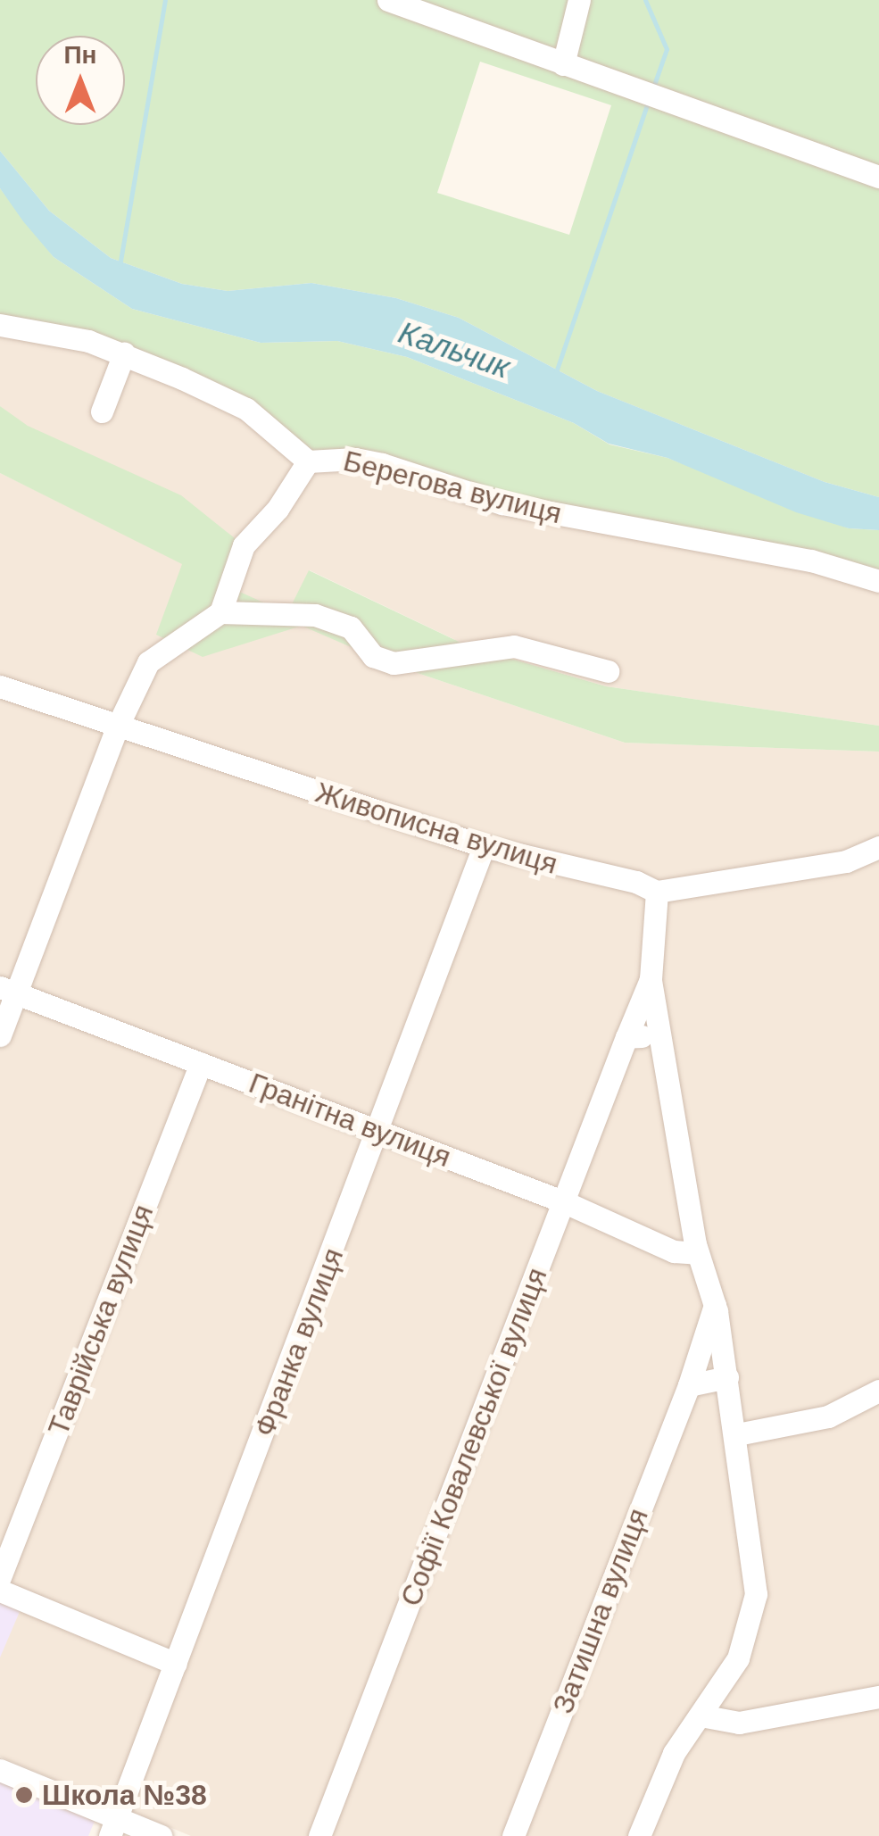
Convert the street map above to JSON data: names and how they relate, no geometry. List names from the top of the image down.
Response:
{
  "streets": {
    "street": [
      "Берегова вулиця",
      "Живописна вулиця",
      "Гранітна вулиця",
      "Таврійська вулиця",
      "Франка вулиця",
      "Софії Ковалевської вулиця",
      "Затишна вулиця"
    ]
  },
  "crossings": [
    ["Живописна вулиця", "Франка вулиця"],
    ["Живописна вулиця", "Софії Ковалевської вулиця"],
    ["Гранітна вулиця", "Таврійська вулиця"],
    ["Гранітна вулиця", "Франка вулиця"],
    ["Гранітна вулиця", "Софії Ковалевської вулиця"]
  ],
  "water": ["Кальчик"],
  "places": ["Школа №38"],
  "north": "top"
}
